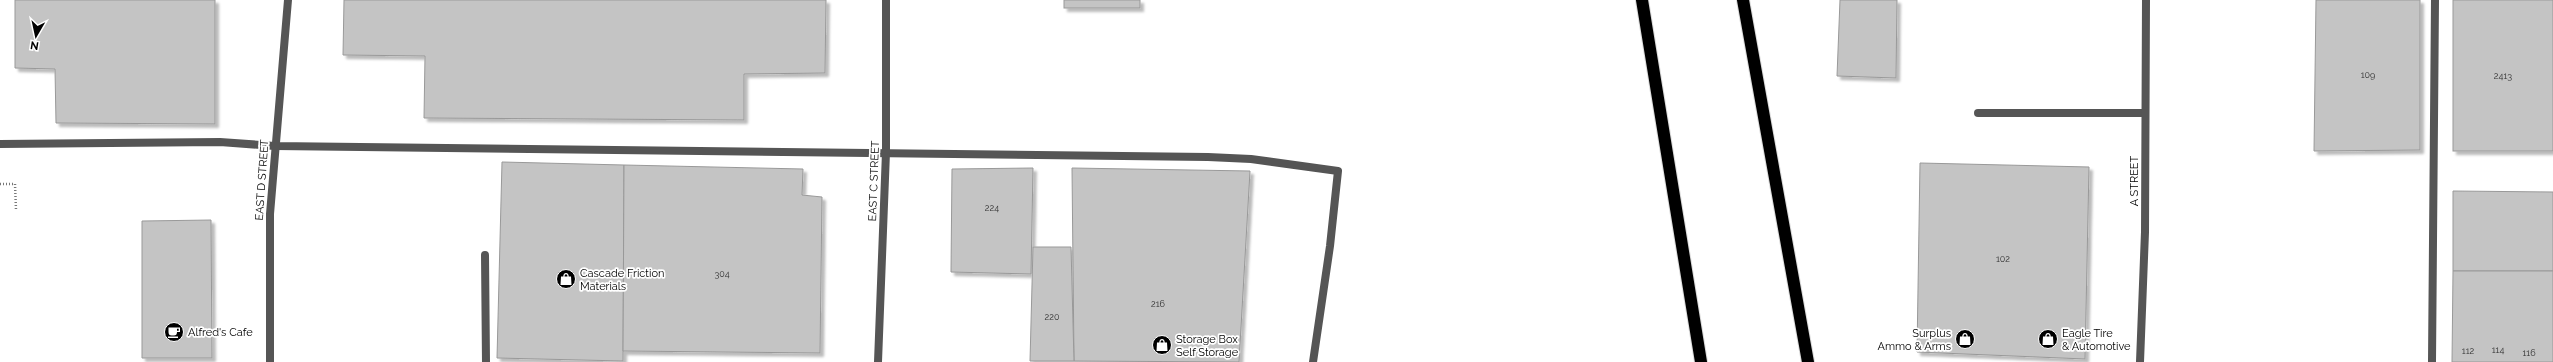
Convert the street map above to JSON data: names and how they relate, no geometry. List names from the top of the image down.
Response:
{
  "streets": {
    "street": ["EAST D STREET", "EAST C STREET", "A STREET"]
  },
  "places": {
    "shop": [
      "Cascade Friction Materials",
      "Surplus Ammo & Arms",
      "Eagle Tire & Automotive",
      "Storage Box Self Storage"
    ],
    "cafe": ["Alfred's Cafe"]
  },
  "house_numbers": [
    "109",
    "2413",
    "224",
    "102",
    "304",
    "216",
    "220",
    "114",
    "112",
    "116"
  ],
  "north": "bottom"
}
